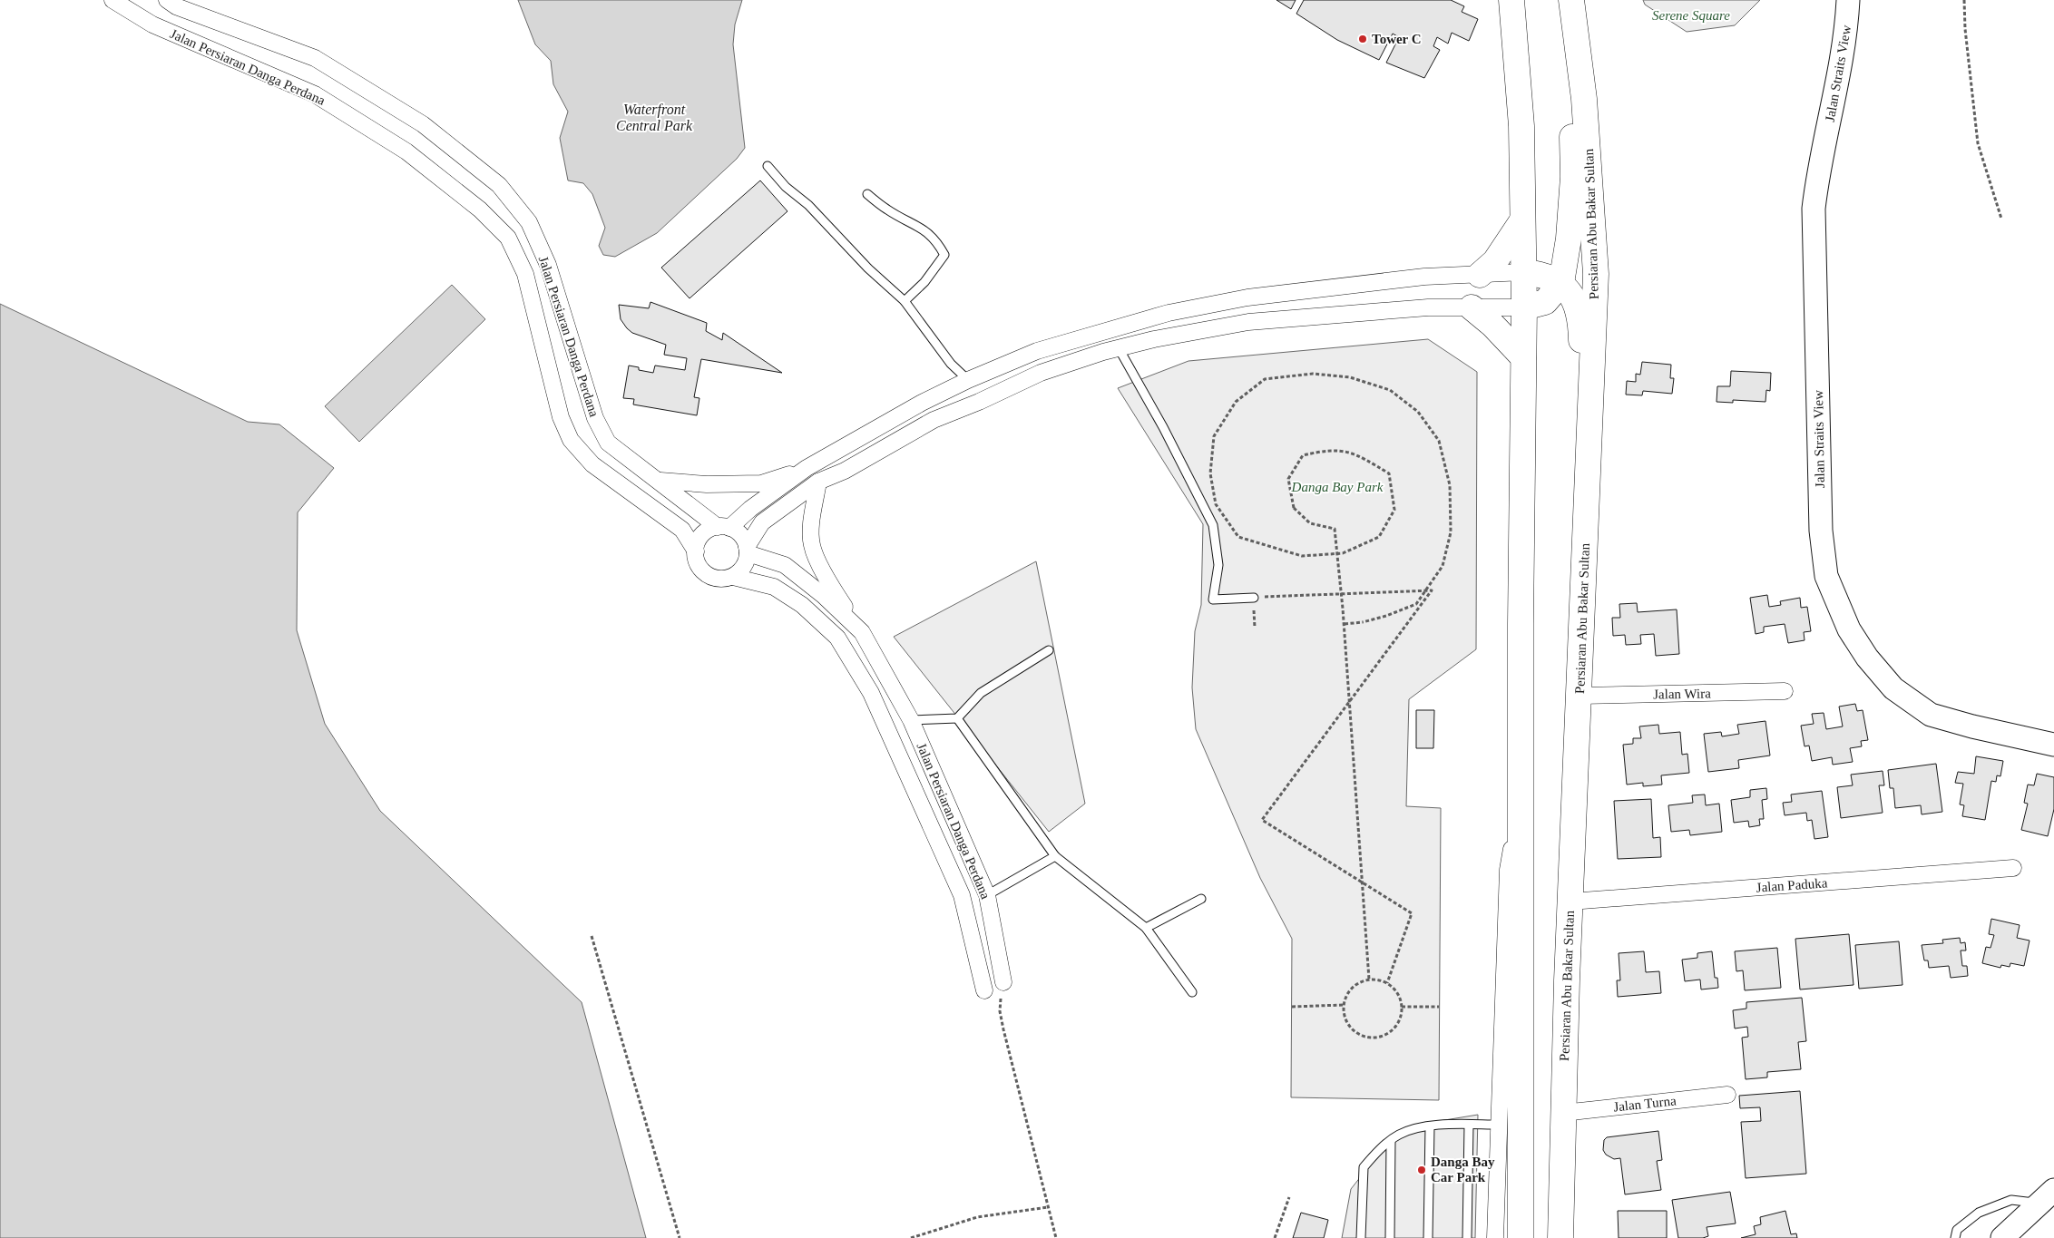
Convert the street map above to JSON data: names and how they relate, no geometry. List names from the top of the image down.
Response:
{
  "streets": {
    "highway": ["Persiaran Abu Bakar Sultan"],
    "street": [
      "Jalan Persiaran Danga Perdana",
      "Jalan Straits View",
      "Jalan Wira",
      "Jalan Paduka",
      "Jalan Turna"
    ]
  },
  "crossings": [
    ["Persiaran Abu Bakar Sultan", "Jalan Wira"],
    ["Persiaran Abu Bakar Sultan", "Jalan Paduka"],
    ["Persiaran Abu Bakar Sultan", "Jalan Turna"]
  ],
  "water": ["Waterfront Central Park"],
  "parks": ["Serene Square", "Danga Bay Park"],
  "places": ["Tower C", "Danga Bay Car Park"]
}
